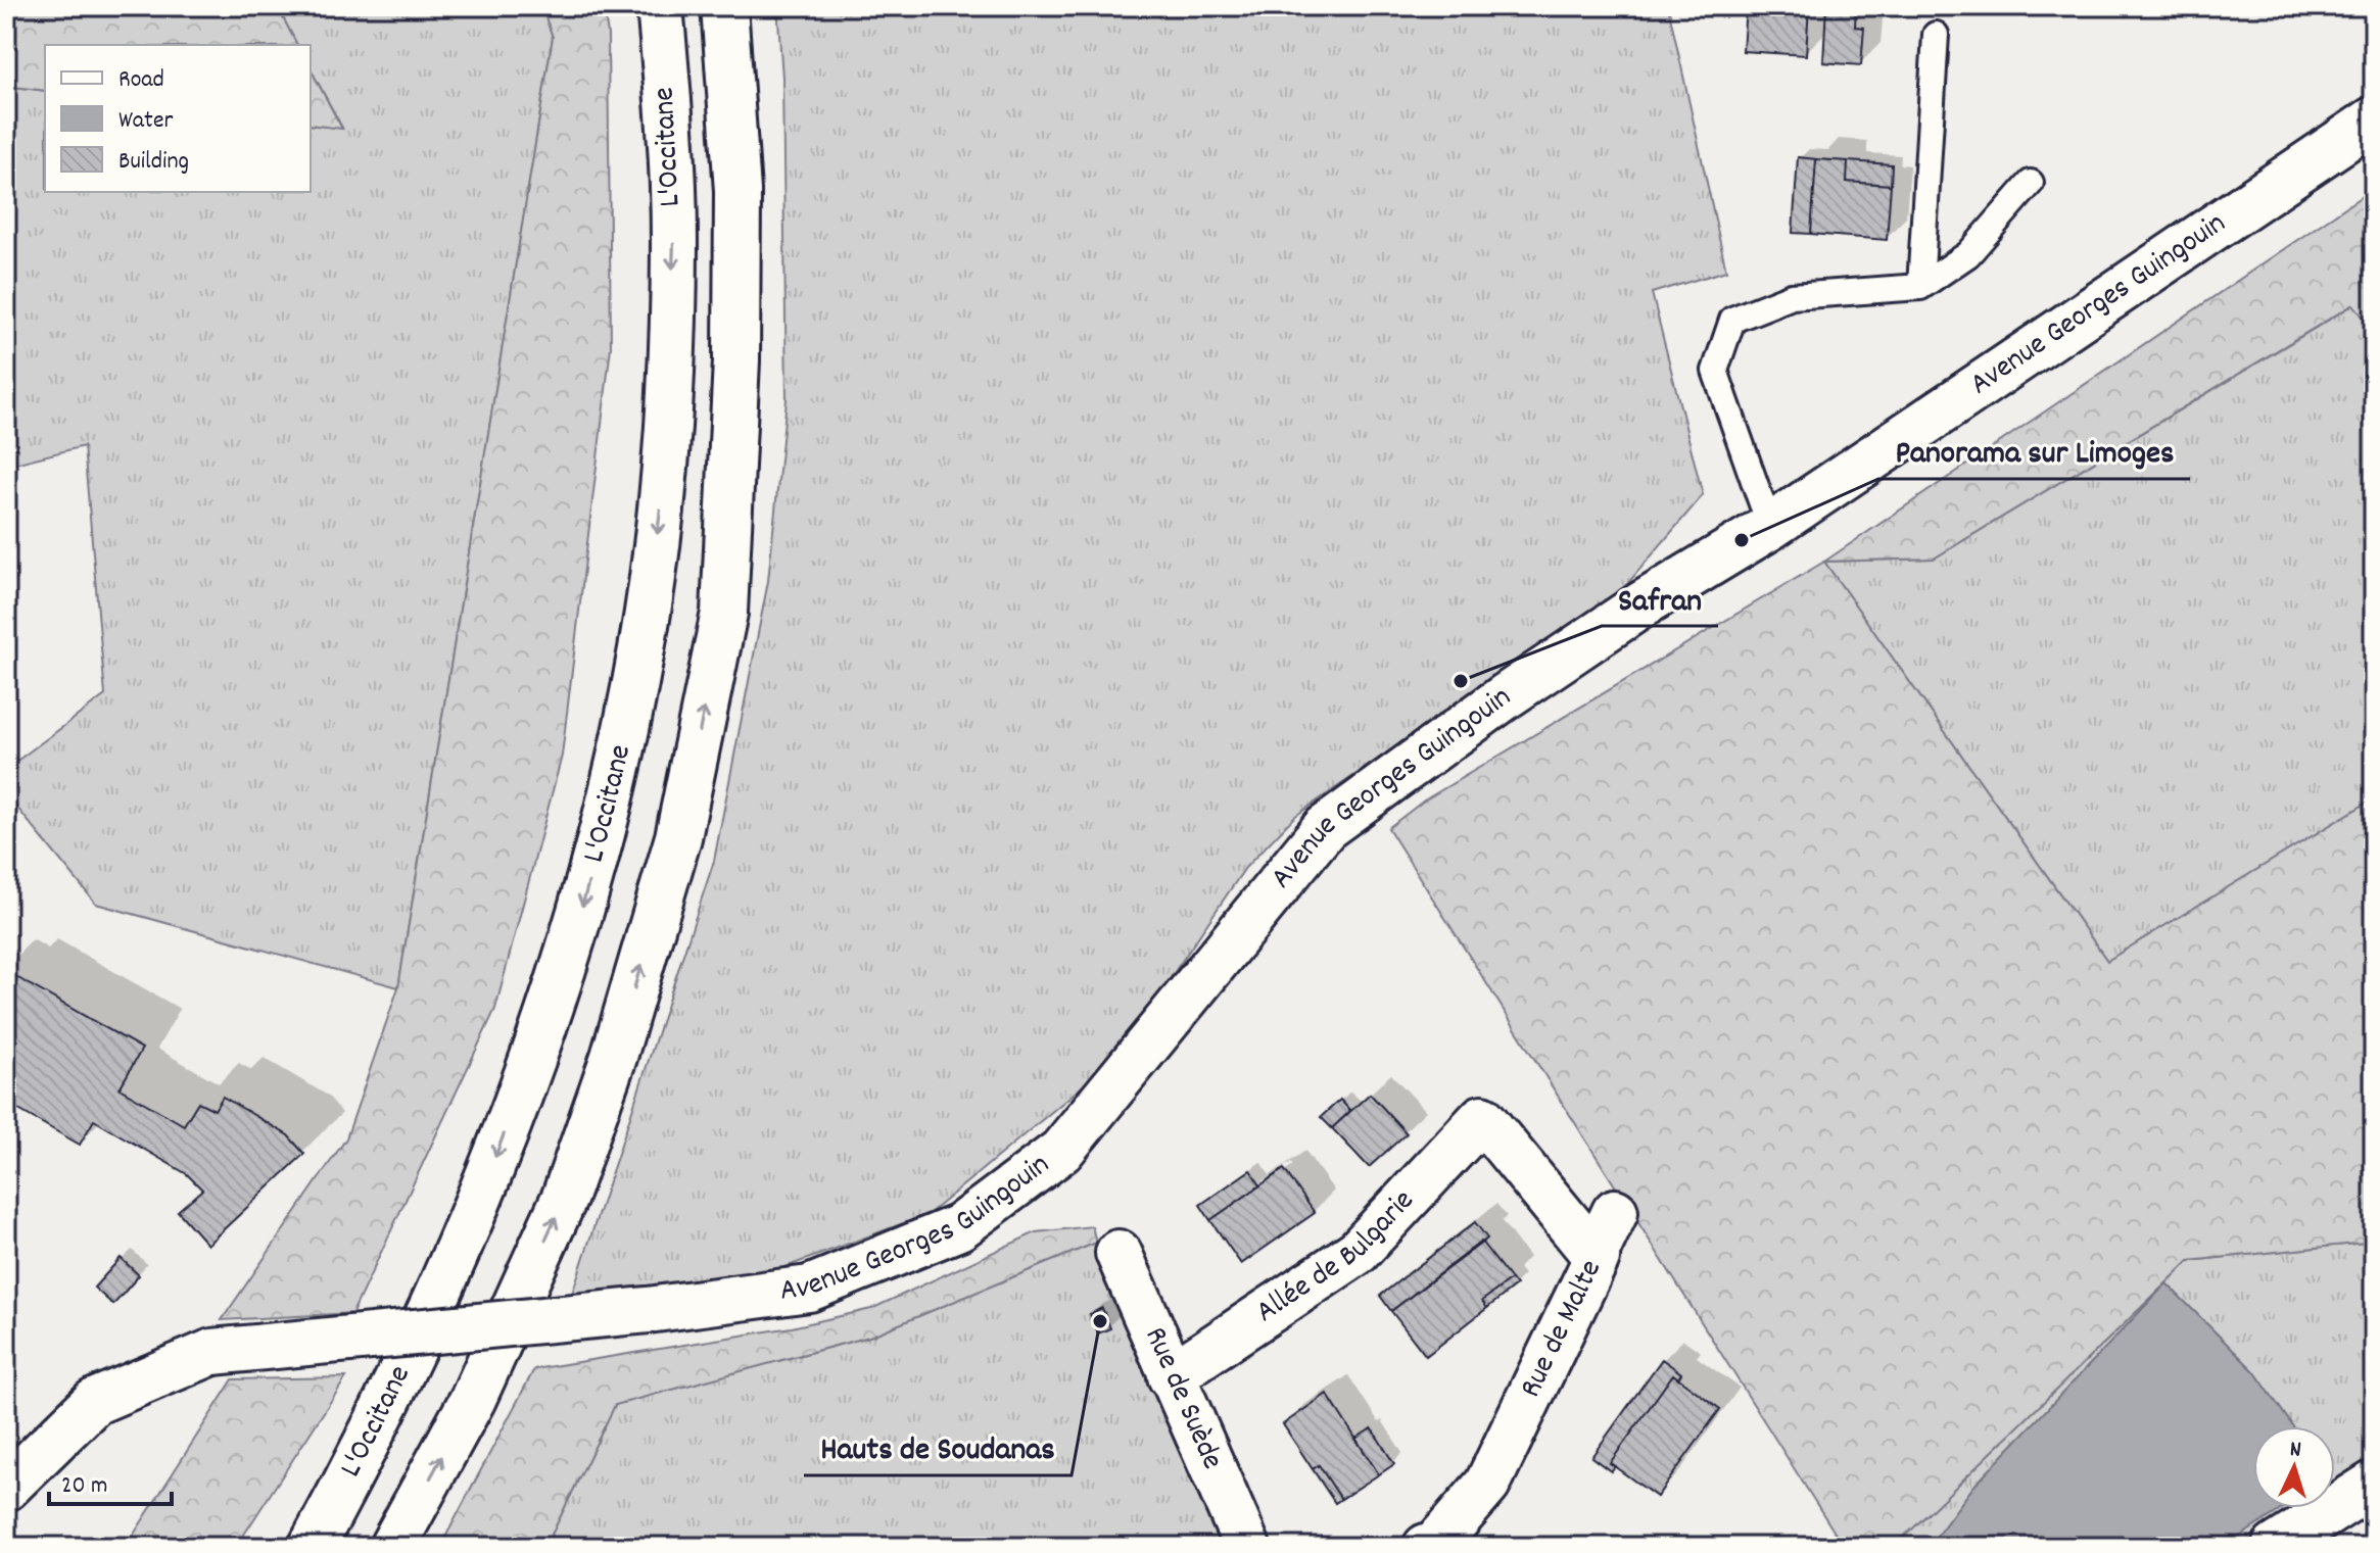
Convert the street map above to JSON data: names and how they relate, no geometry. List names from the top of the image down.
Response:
{
  "streets": {
    "main road": [
      "L'Occitane",
      "Avenue Georges Guingouin",
      "Allée de Bulgarie",
      "Rue de Malte",
      "Rue de Suède"
    ]
  },
  "crossings": [
    ["Allée de Bulgarie", "Rue de Malte"],
    ["Allée de Bulgarie", "Rue de Suède"]
  ],
  "places": ["Panorama sur Limoges", "Safran", "Hauts de Soudanas"],
  "legend": ["Road", "Water", "Building"],
  "scale_bar": "20 m",
  "north": "top"
}
